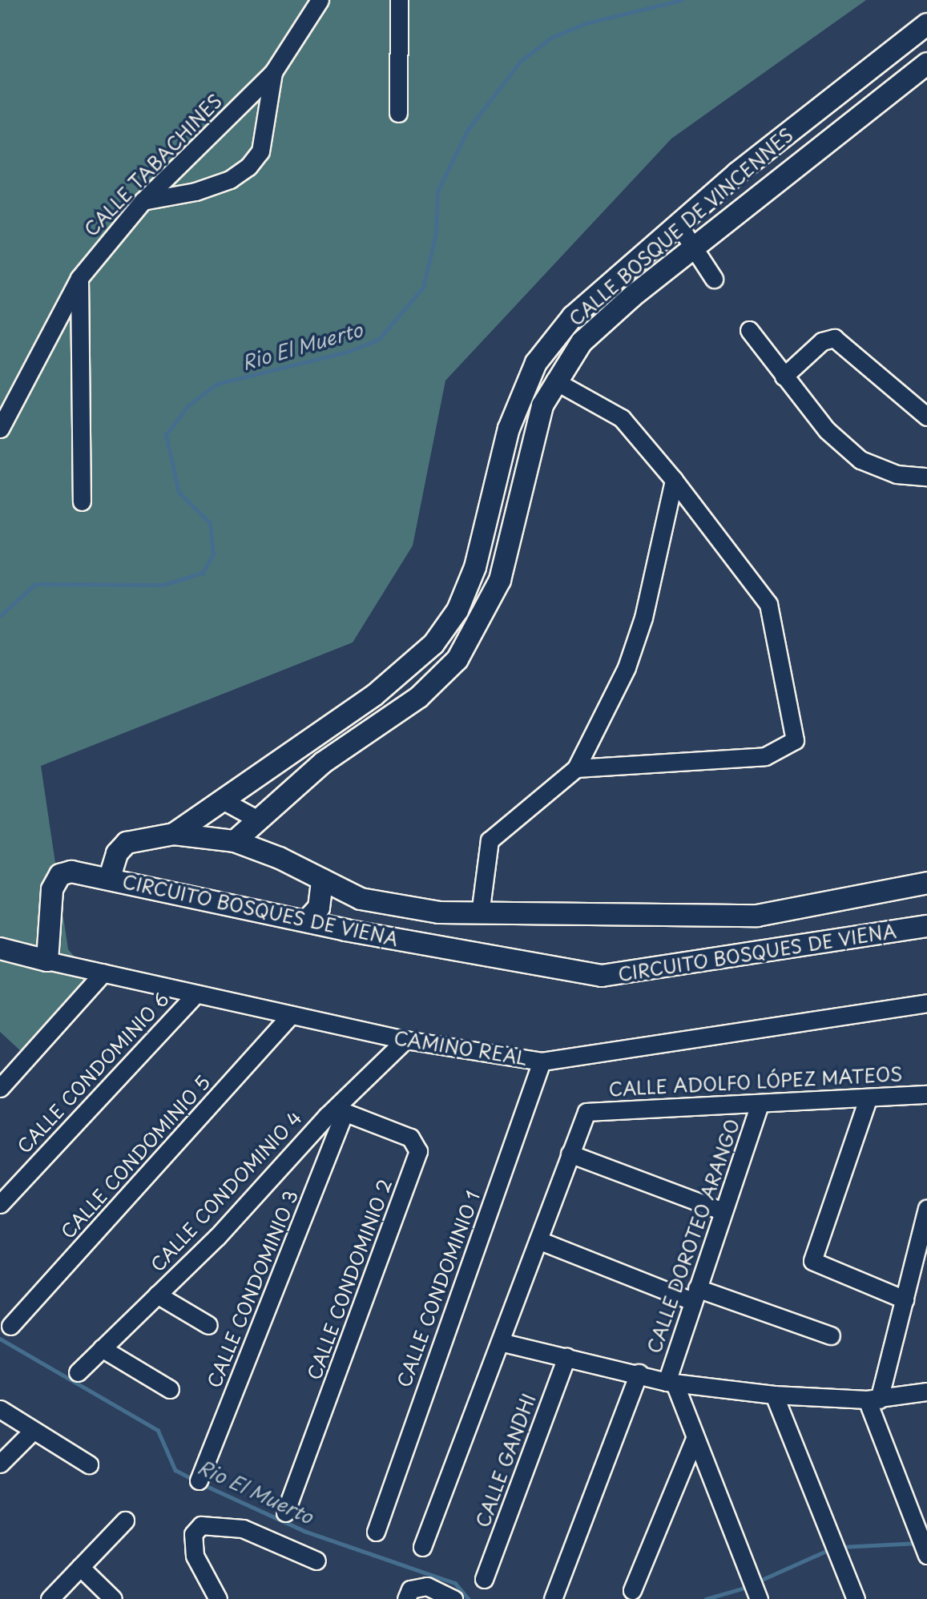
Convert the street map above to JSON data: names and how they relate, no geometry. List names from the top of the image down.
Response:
{
  "streets": {
    "main road": ["CALLE BOSQUE DE VINCENNES", "CIRCUITO BOSQUES DE VIENA", "CAMINO REAL"],
    "street": [
      "CALLE TABACHINES",
      "CALLE CONDOMINIO 6",
      "CALLE ADOLFO LÓPEZ MATEOS",
      "CALLE CONDOMINIO 5",
      "CALLE CONDOMINIO 4",
      "CALLE DOROTEO ARANGO",
      "CALLE CONDOMINIO 2",
      "CALLE CONDOMINIO 3",
      "CALLE CONDOMINIO 1",
      "CALLE GANDHI"
    ]
  },
  "crossings": [
    ["CALLE BOSQUE DE VINCENNES", "CIRCUITO BOSQUES DE VIENA"],
    ["CAMINO REAL", "CALLE CONDOMINIO 6"],
    ["CAMINO REAL", "CALLE CONDOMINIO 5"],
    ["CAMINO REAL", "CALLE CONDOMINIO 4"],
    ["CAMINO REAL", "CALLE CONDOMINIO 1"],
    ["CALLE ADOLFO LÓPEZ MATEOS", "CALLE DOROTEO ARANGO"],
    ["CALLE CONDOMINIO 4", "CALLE CONDOMINIO 2"],
    ["CALLE CONDOMINIO 4", "CALLE CONDOMINIO 3"],
    ["CALLE CONDOMINIO 2", "CALLE CONDOMINIO 3"]
  ],
  "water": ["Rio El Muerto"]
}
